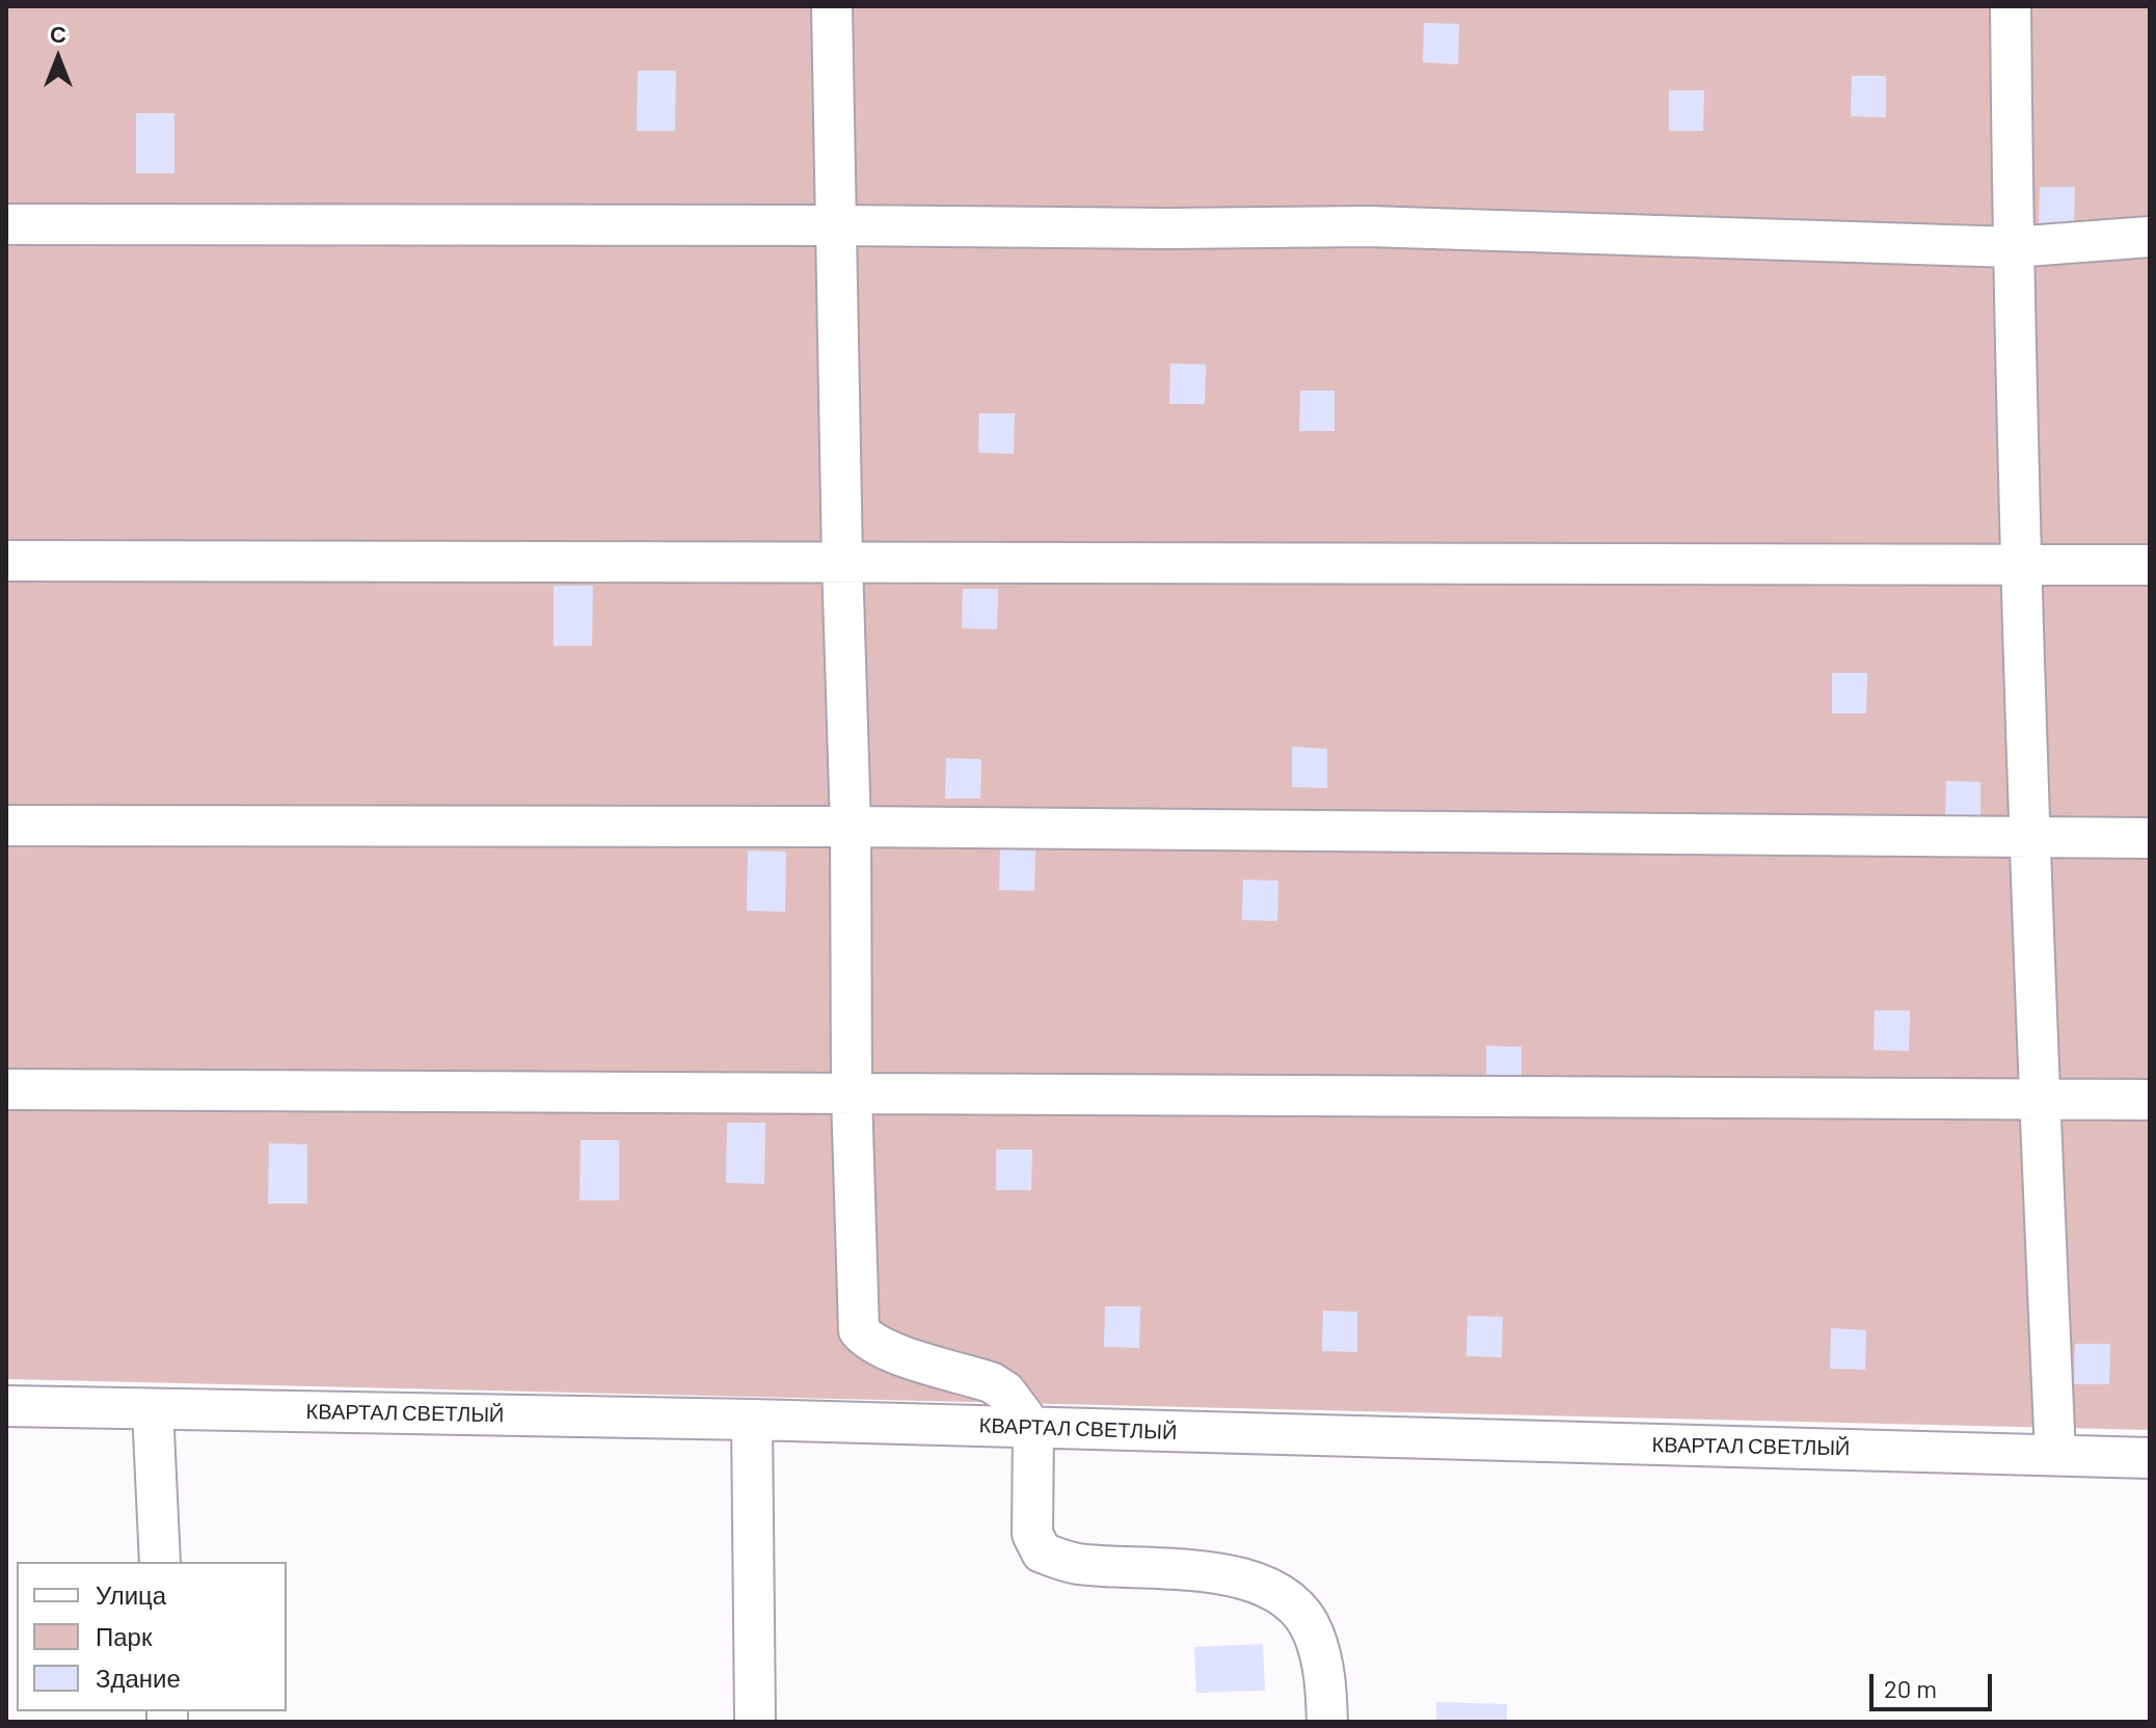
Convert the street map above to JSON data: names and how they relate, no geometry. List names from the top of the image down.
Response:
{
  "streets": {
    "street": ["КВАРТАЛ СВЕТЛЫЙ"]
  },
  "legend": ["Улица", "Парк", "Здание"],
  "scale_bar": "20 m",
  "north": "top"
}
